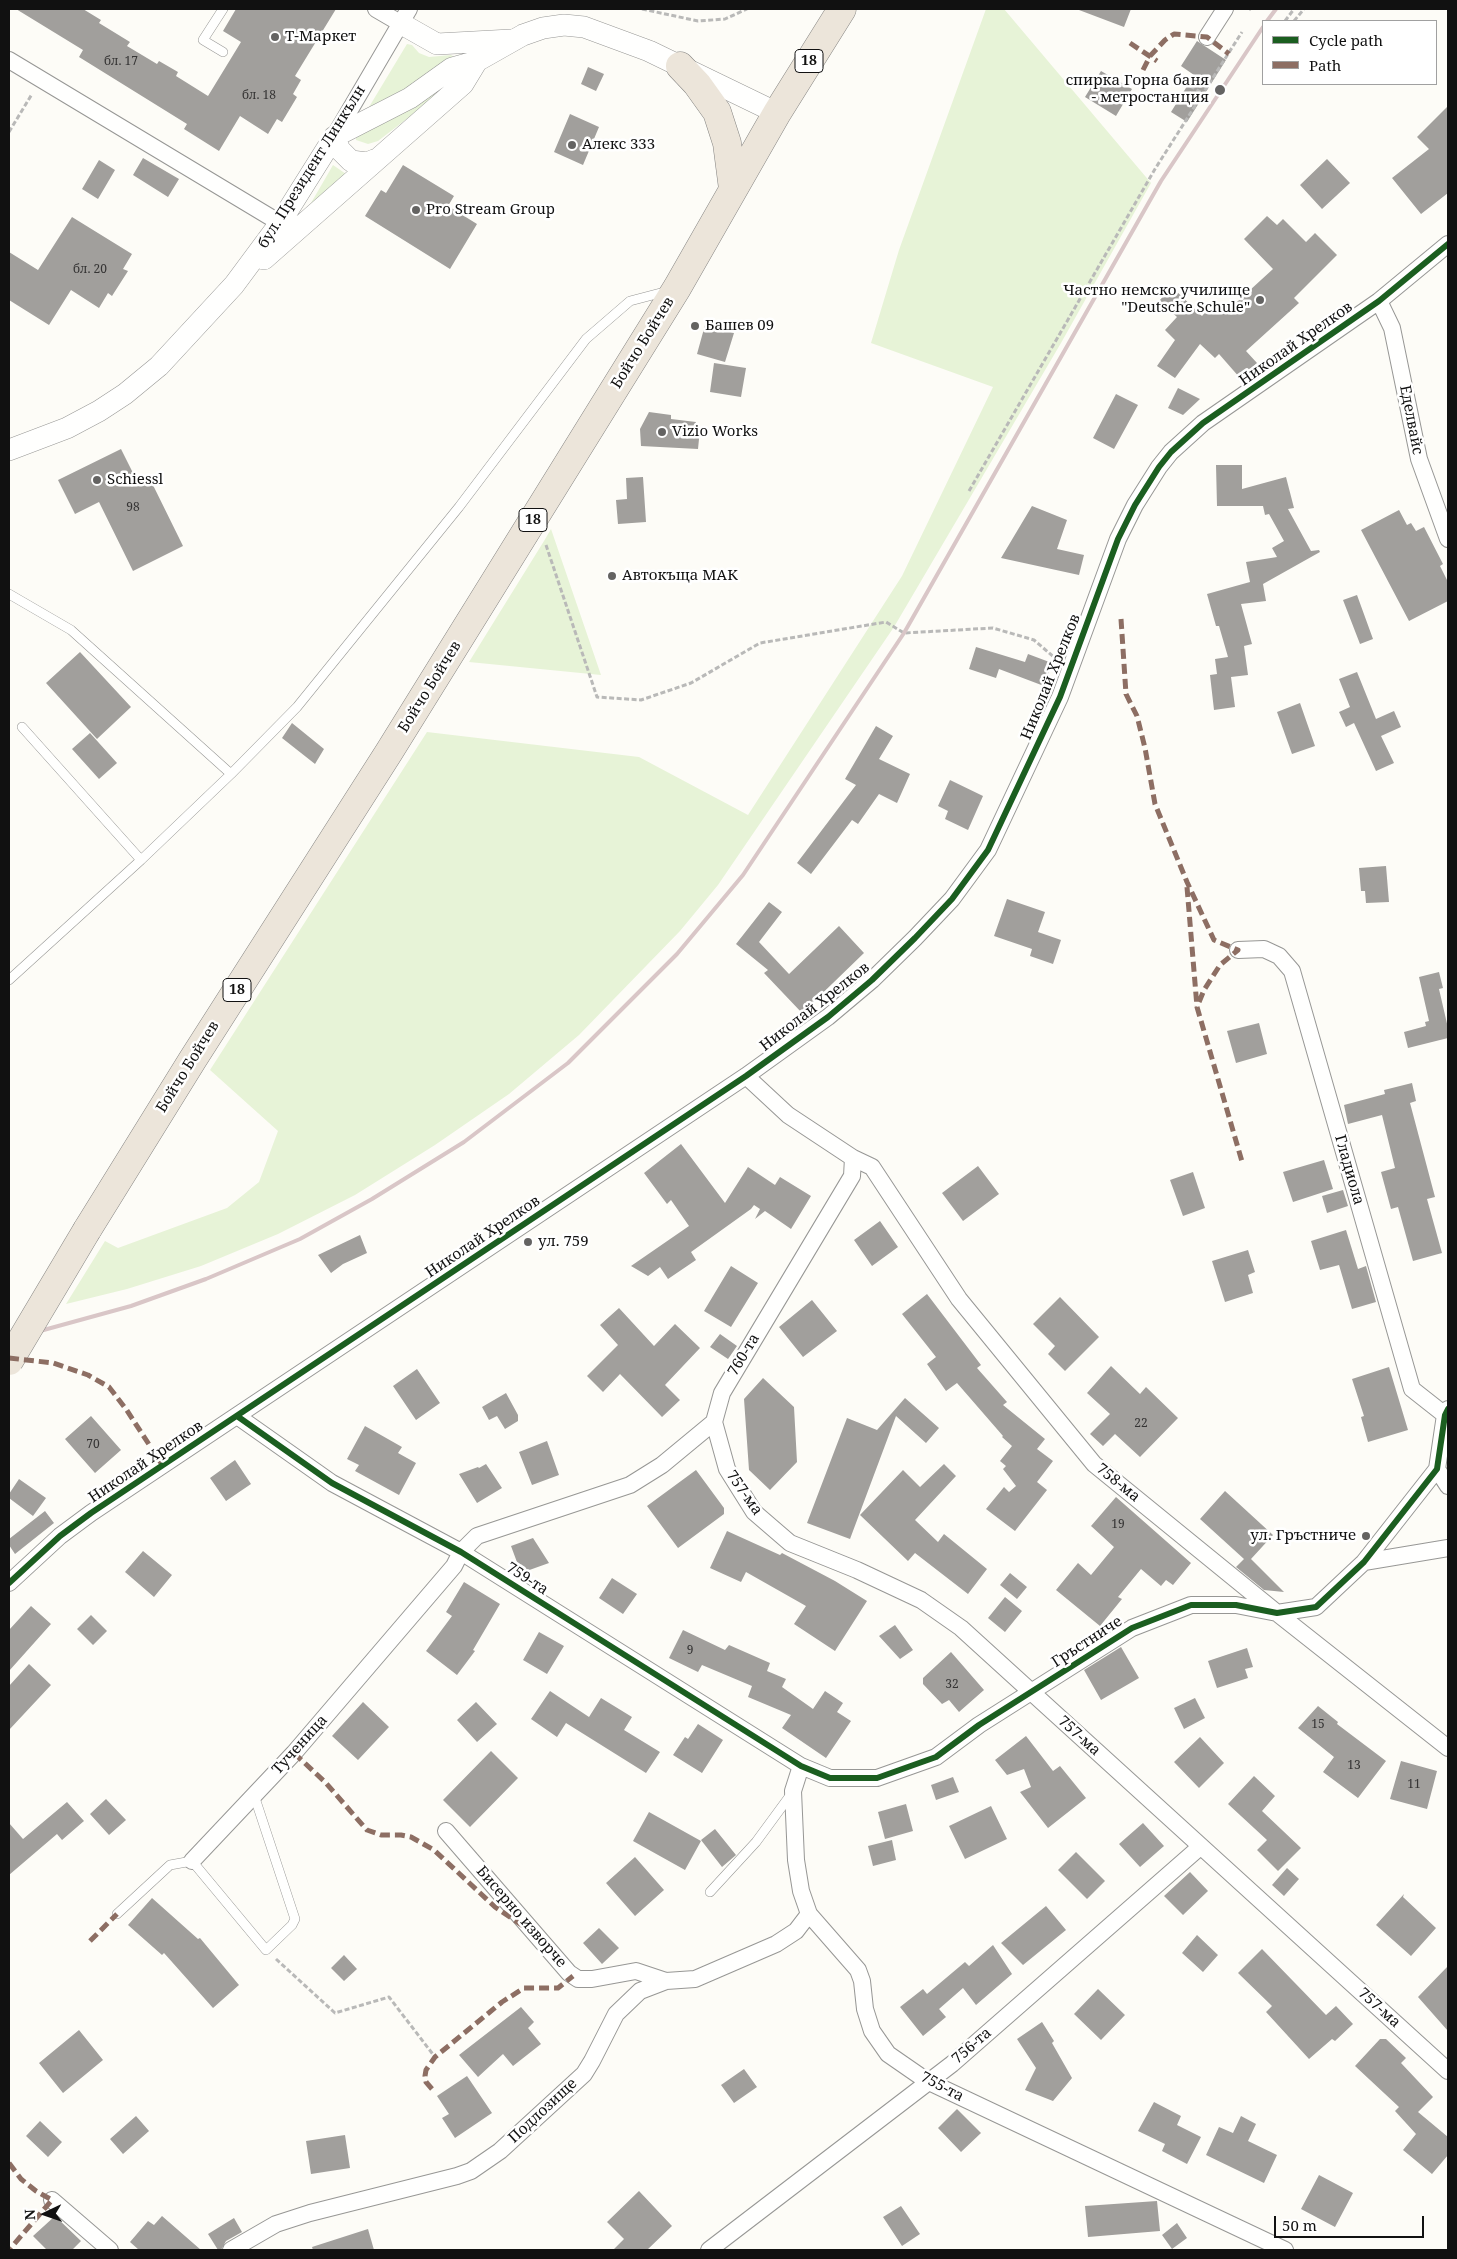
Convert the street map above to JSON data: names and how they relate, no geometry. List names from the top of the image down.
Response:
{
  "streets": {
    "highway": ["18", "Бойчо Бойчев"],
    "street": [
      "бул. Президент Линкълн",
      "Николай Хрелков",
      "Еделвайс",
      "Гладиола",
      "760-та",
      "758-ма",
      "757-ма",
      "759-та",
      "Гръстниче",
      "Тученица",
      "Бисерно изворче",
      "756-та",
      "755-та",
      "Подлозище"
    ]
  },
  "crossings": [
    ["Николай Хрелков", "Еделвайс"],
    ["Николай Хрелков", "759-та"],
    ["760-та", "758-ма"],
    ["760-та", "757-ма"],
    ["758-ма", "Гръстниче"],
    ["757-ма", "Гръстниче"],
    ["757-ма", "756-та"],
    ["759-та", "Гръстниче"],
    ["759-та", "Тученица"],
    ["759-та", "755-та"],
    ["Гръстниче", "755-та"],
    ["Бисерно изворче", "Подлозище"],
    ["756-та", "755-та"],
    ["755-та", "Подлозище"]
  ],
  "places": [
    "Т-Маркет",
    "спирка Горна баня - метростанция",
    "Алекс 333",
    "Pro Stream Group",
    "Частно немско училище \"Deutsche Schule\"",
    "Башев 09",
    "Vizio Works",
    "Schiessl",
    "Автокъща МАК",
    "ул. 759",
    "ул. Гръстниче"
  ],
  "house_numbers": [
    "бл. 17",
    "бл. 18",
    "бл. 20",
    "98",
    "22",
    "70",
    "19",
    "9",
    "32",
    "15",
    "13",
    "11"
  ],
  "legend": ["Cycle path", "Path"],
  "scale_bar": "50 m",
  "north": "left"
}
